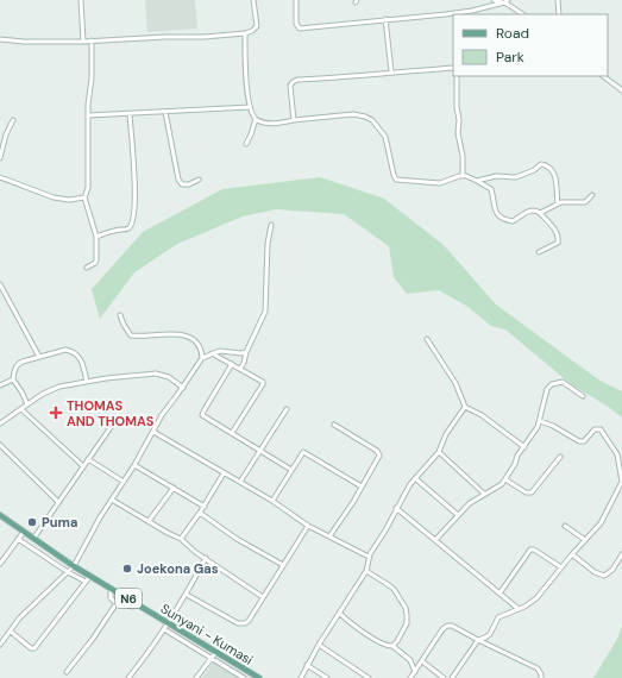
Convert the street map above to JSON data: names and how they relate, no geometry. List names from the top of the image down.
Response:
{
  "streets": {
    "main road": ["N6", "Sunyani - Kumasi"]
  },
  "places": {
    "health": ["THOMAS AND THOMAS"],
    "other": ["Puma", "Joekona Gas"]
  },
  "legend": ["Road", "Park"]
}
